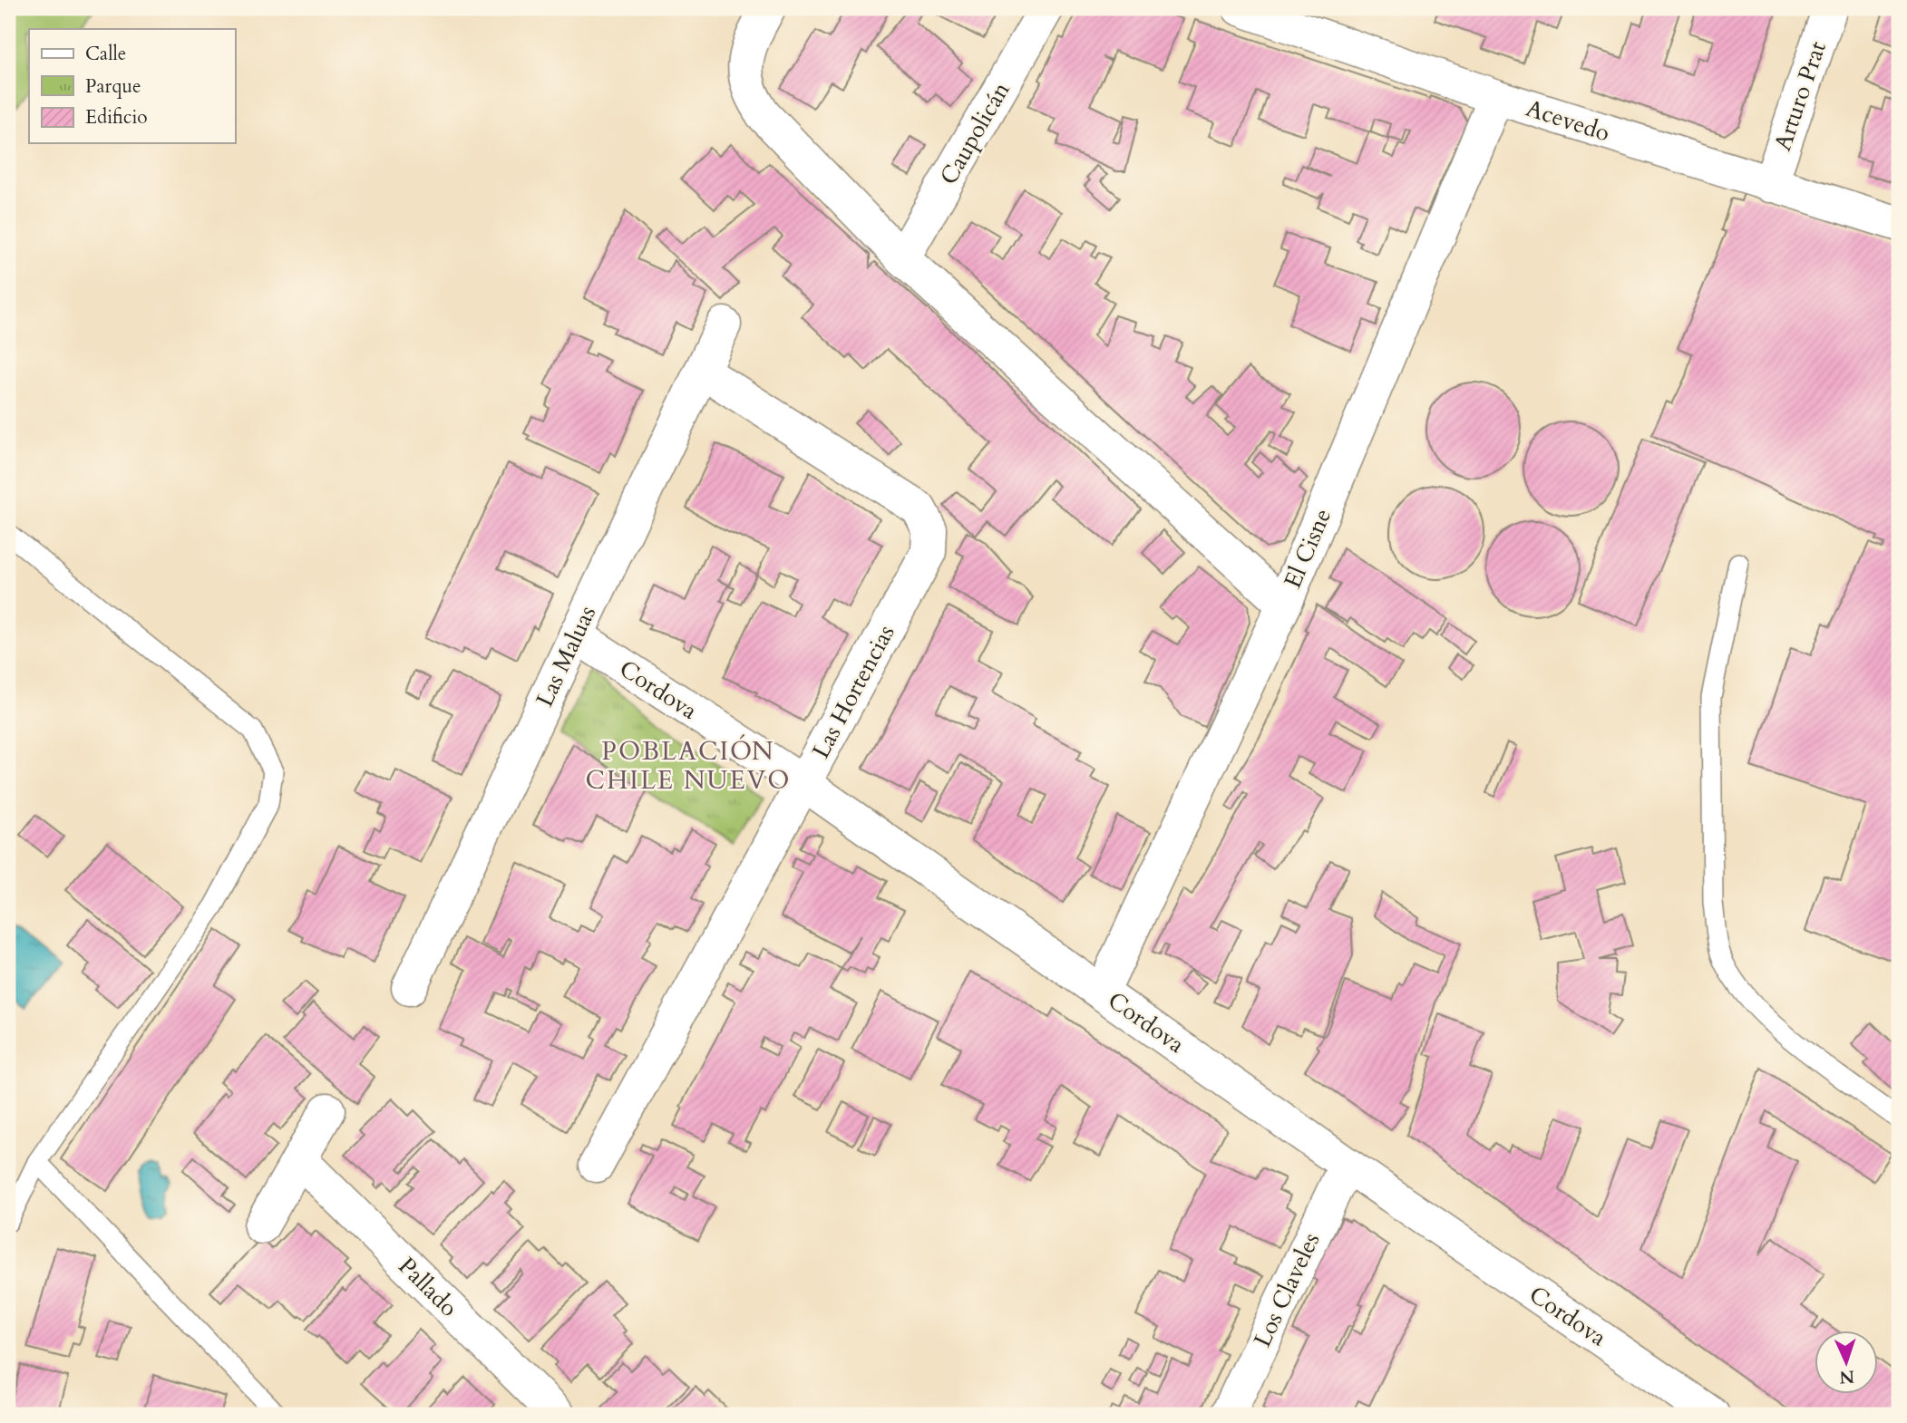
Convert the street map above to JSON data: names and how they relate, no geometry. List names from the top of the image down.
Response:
{
  "streets": {
    "street": [
      "Arturo Prat",
      "Acevedo",
      "Caupolicán",
      "El Cisne",
      "Las Maluas",
      "Cordova",
      "Las Hortencias",
      "Pallado",
      "Los Claveles"
    ]
  },
  "crossings": [
    ["Arturo Prat", "Acevedo"],
    ["Acevedo", "El Cisne"],
    ["El Cisne", "Cordova"],
    ["Las Maluas", "Cordova"],
    ["Las Maluas", "Las Hortencias"],
    ["Cordova", "Las Hortencias"],
    ["Cordova", "Los Claveles"]
  ],
  "districts": ["POBLACIÓN CHILE NUEVO"],
  "legend": ["Calle", "Parque", "Edificio"],
  "north": "bottom"
}
